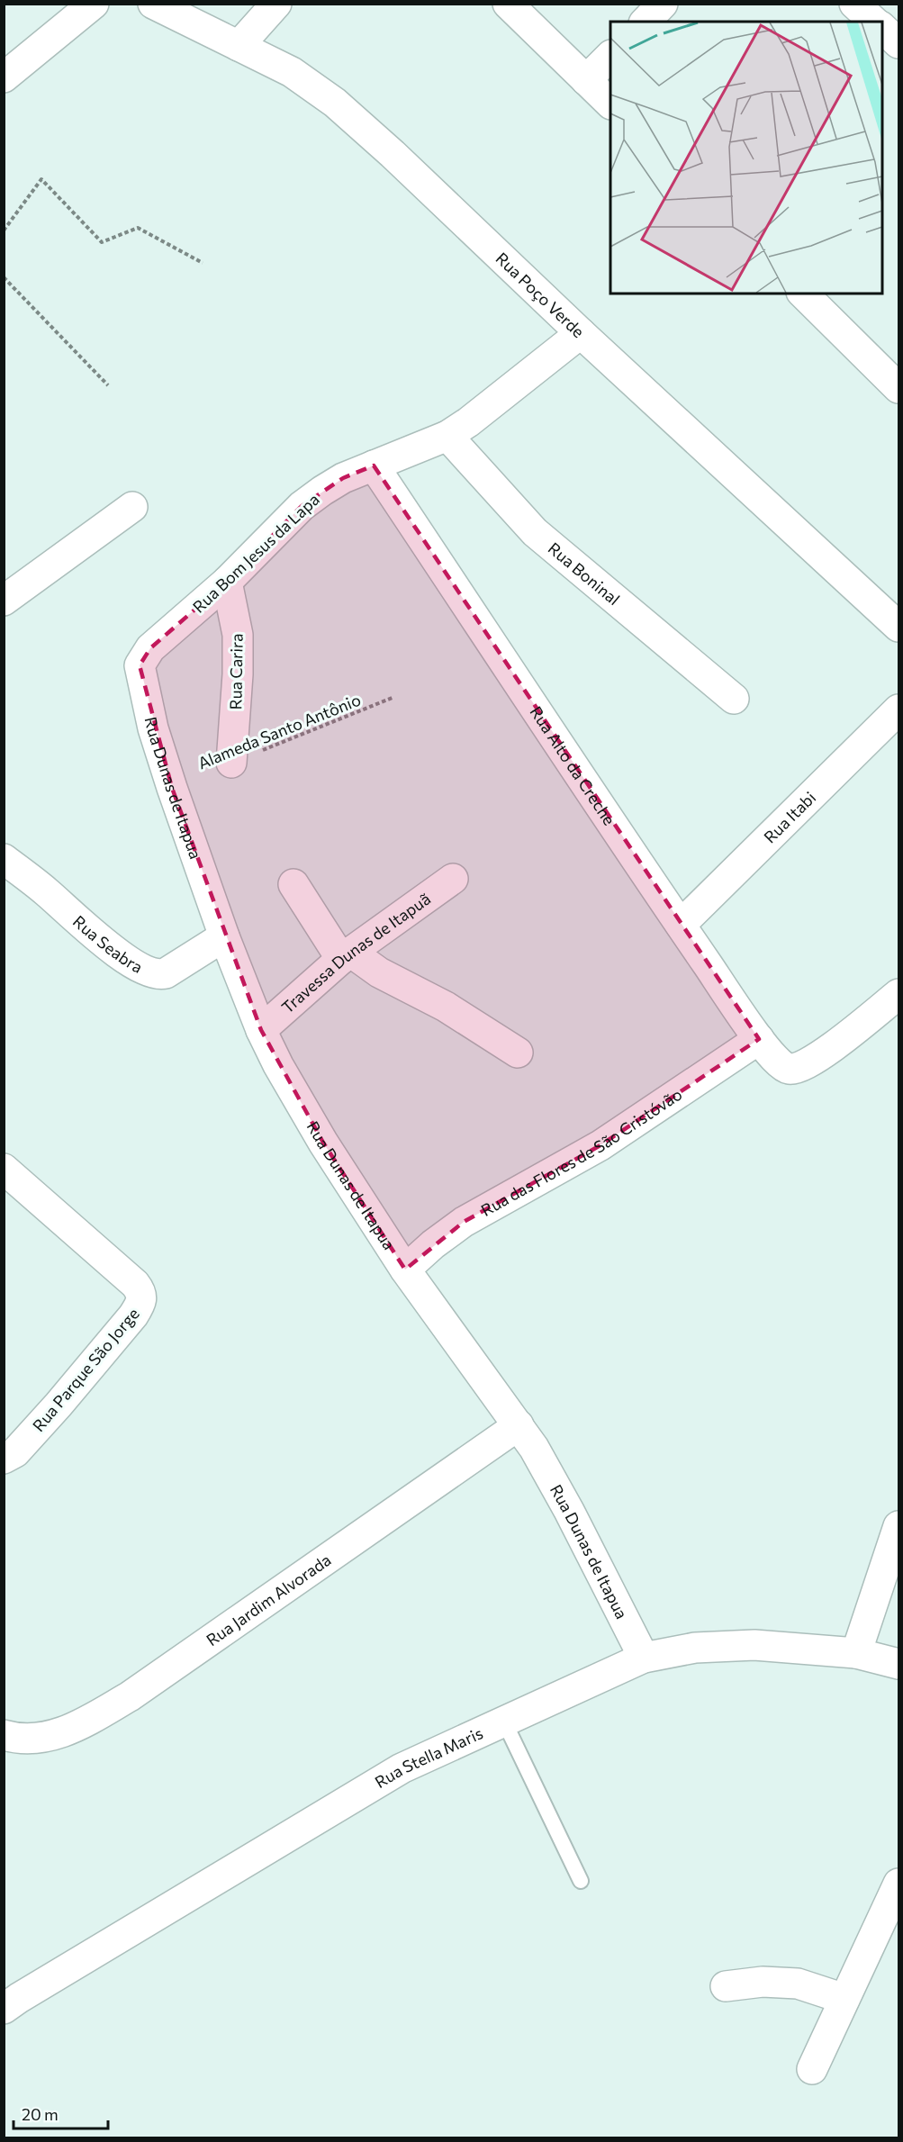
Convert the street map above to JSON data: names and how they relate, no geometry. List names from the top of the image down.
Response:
{
  "streets": {
    "street": [
      "Rua Poço Verde",
      "Rua Bom Jesus da Lapa",
      "Rua Boninal",
      "Rua Carira",
      "Rua Alto da Creche",
      "Rua Dunas de Itapua",
      "Rua Itabi",
      "Rua Seabra",
      "Travessa Dunas de Itapuã",
      "Rua das Flores de São Cristóvão",
      "Rua Parque São Jorge",
      "Rua Jardim Alvorada",
      "Rua Stella Maris"
    ],
    "path": ["Alameda Santo Antônio"]
  },
  "crossings": [
    ["Rua Poço Verde", "Rua Bom Jesus da Lapa"],
    ["Rua Bom Jesus da Lapa", "Rua Boninal"],
    ["Rua Bom Jesus da Lapa", "Rua Carira"],
    ["Rua Bom Jesus da Lapa", "Rua Alto da Creche"],
    ["Rua Bom Jesus da Lapa", "Rua Dunas de Itapua"],
    ["Rua Carira", "Alameda Santo Antônio"],
    ["Rua Alto da Creche", "Rua Itabi"],
    ["Rua Alto da Creche", "Rua das Flores de São Cristóvão"],
    ["Rua Dunas de Itapua", "Rua Seabra"],
    ["Rua Dunas de Itapua", "Travessa Dunas de Itapuã"],
    ["Rua Dunas de Itapua", "Rua das Flores de São Cristóvão"],
    ["Rua Dunas de Itapua", "Rua Jardim Alvorada"],
    ["Rua Dunas de Itapua", "Rua Stella Maris"]
  ],
  "scale_bar": "20 m"
}
